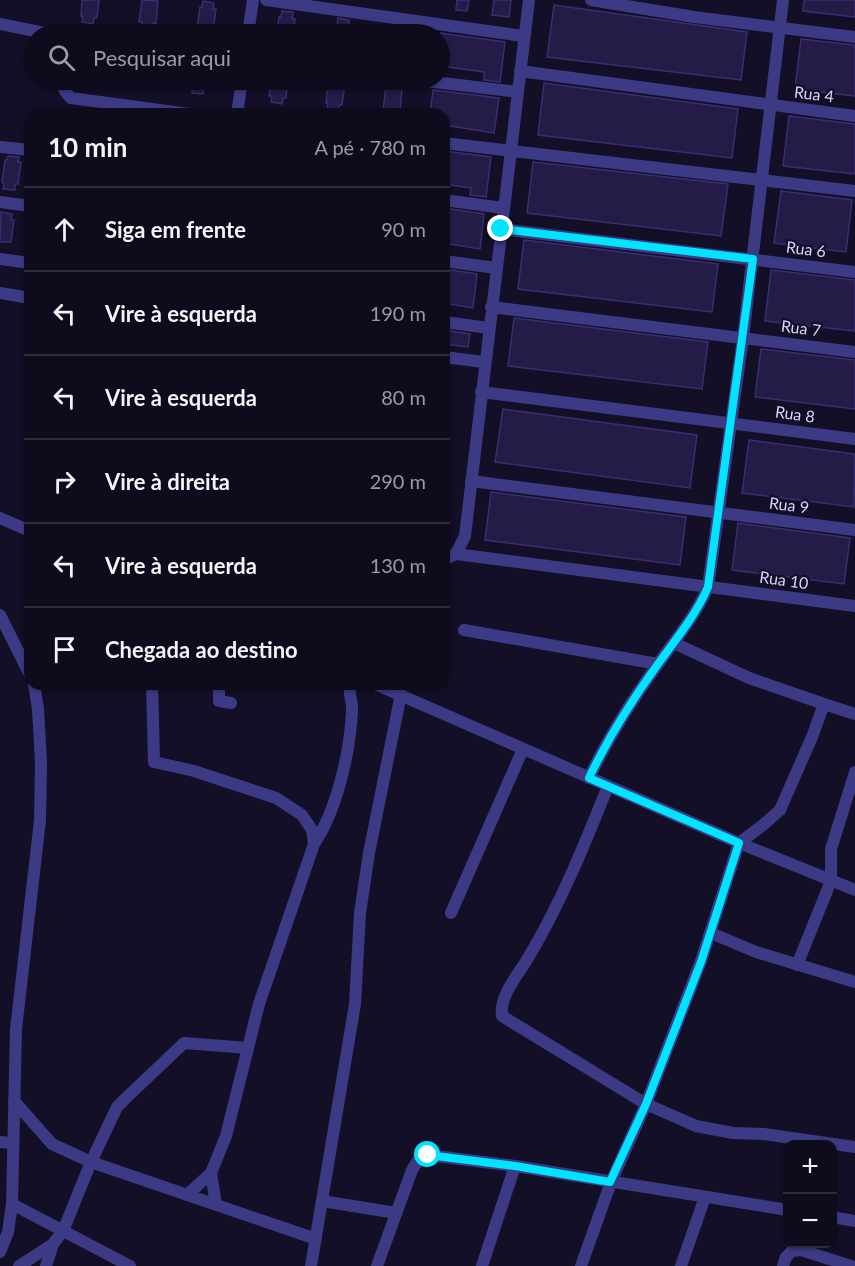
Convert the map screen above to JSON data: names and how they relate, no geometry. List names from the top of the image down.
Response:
{
  "streets": {
    "street": [
      "Rua 4",
      "Rua 6",
      "Rua 7",
      "Rua 8",
      "Rua 9",
      "Rua 10"
    ]
  },
  "page": {
    "search": "Pesquisar aqui",
    "heading": ["10 min", "A pé · 780 m"],
    "list": [
      ["Siga em frente", "90 m"],
      ["Vire à esquerda", "190 m"],
      ["Vire à esquerda", "80 m"],
      ["Vire à direita", "290 m"],
      ["Vire à esquerda", "130 m"],
      "Chegada ao destino"
    ],
    "map_buttons": ["+", "−"]
  }
}
